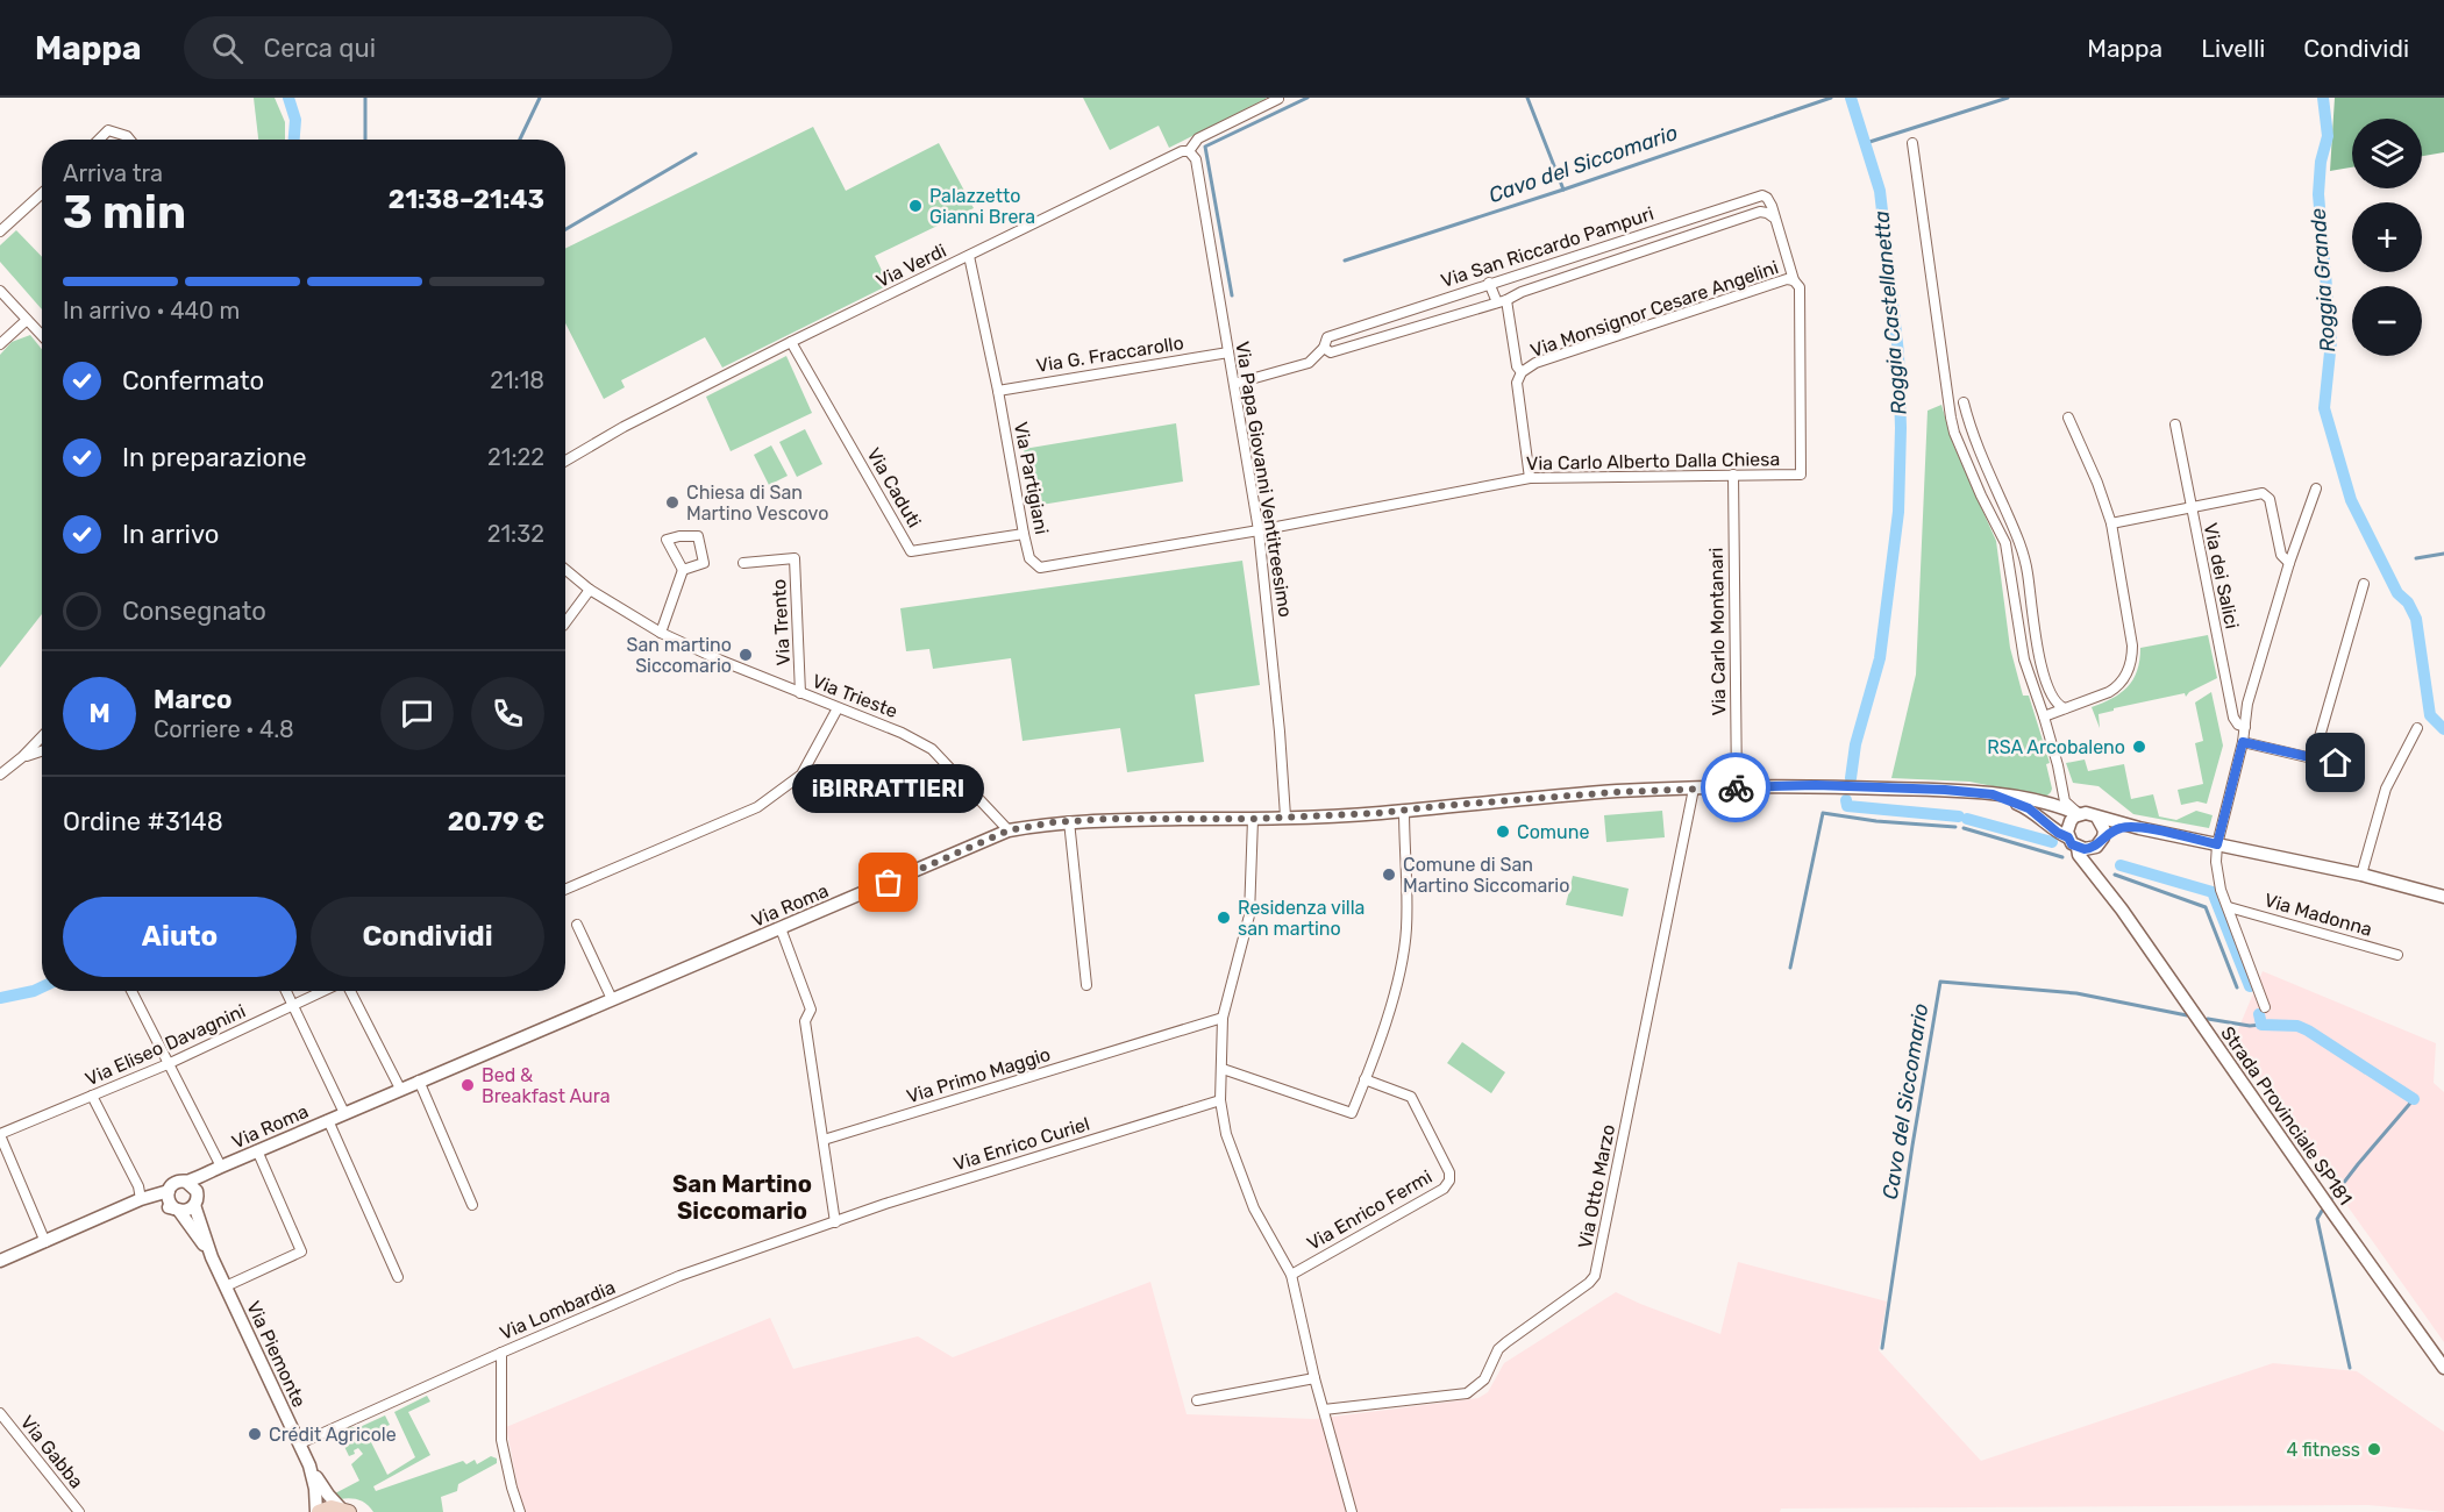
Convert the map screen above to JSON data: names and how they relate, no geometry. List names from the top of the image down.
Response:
{
  "streets": {
    "street": [
      "Via San Riccardo Pampuri",
      "Via Verdi",
      "Via Monsignor Cesare Angelini",
      "Via G. Fraccarollo",
      "Via Carlo Alberto Dalla Chiesa",
      "Via Partigiani",
      "Via Papa Giovanni Ventitreesimo",
      "Via Caduti",
      "Via dei Salici",
      "Via Trento",
      "Via Carlo Montanari",
      "Via Trieste",
      "Via Roma",
      "Via Madonna",
      "Via Eliseo Davagnini",
      "Via Primo Maggio",
      "Strada Provinciale SP181",
      "Via Enrico Curiel",
      "Via Otto Marzo",
      "Via Enrico Fermi",
      "Via Lombardia",
      "Via Piemonte",
      "Via Gabba"
    ]
  },
  "crossings": [
    ["Via San Riccardo Pampuri", "Via Monsignor Cesare Angelini"],
    ["Via San Riccardo Pampuri", "Via Papa Giovanni Ventitreesimo"],
    ["Via Verdi", "Via Partigiani"],
    ["Via Verdi", "Via Papa Giovanni Ventitreesimo"],
    ["Via Verdi", "Via Caduti"],
    ["Via Monsignor Cesare Angelini", "Via Carlo Alberto Dalla Chiesa"],
    ["Via G. Fraccarollo", "Via Partigiani"],
    ["Via G. Fraccarollo", "Via Papa Giovanni Ventitreesimo"],
    ["Via Carlo Alberto Dalla Chiesa", "Via Partigiani"],
    ["Via Carlo Alberto Dalla Chiesa", "Via Papa Giovanni Ventitreesimo"],
    ["Via Carlo Alberto Dalla Chiesa", "Via Carlo Montanari"],
    ["Via Partigiani", "Via Papa Giovanni Ventitreesimo"],
    ["Via Partigiani", "Via Caduti"],
    ["Via Papa Giovanni Ventitreesimo", "Via Roma"],
    ["Via Trento", "Via Trieste"],
    ["Via Carlo Montanari", "Via Roma"],
    ["Via Trieste", "Via Roma"],
    ["Via Roma", "Via Otto Marzo"],
    ["Via Roma", "Via Piemonte"],
    ["Via Enrico Curiel", "Via Lombardia"],
    ["Via Lombardia", "Via Piemonte"]
  ],
  "districts": ["San Martino Siccomario"],
  "water": ["Cavo del Siccomario", "Roggia Grande", "Roggia Castellanetta"],
  "places": [
    "Palazzetto Gianni Brera",
    "Chiesa di San Martino Vescovo",
    "San martino Siccomario",
    "RSA Arcobaleno",
    "Comune",
    "Comune di San Martino Siccomario",
    "iBIRRATTIERI",
    "Residenza villa san martino",
    "Bed & Breakfast Aura",
    "Crédit Agricole",
    "4 fitness"
  ],
  "page": {
    "header": "Mappa",
    "search": "Cerca qui",
    "nav": ["Mappa", "Livelli", "Condividi"],
    "map_buttons": ["+", "−"],
    "heading": ["3 min", "Arriva tra", "21:38–21:43"],
    "panel": [
      "Marco",
      "Corriere · 4.8",
      "Ordine #3148",
      "20.79 €"
    ],
    "bar": "In arrivo · 440 m",
    "list": [
      ["Confermato", "21:18"],
      ["In preparazione", "21:22"],
      ["In arrivo", "21:32"],
      "Consegnato"
    ],
    "round": "M",
    "bubble": "iBIRRATTIERI",
    "buttons": ["Aiuto", "Condividi"]
  }
}
